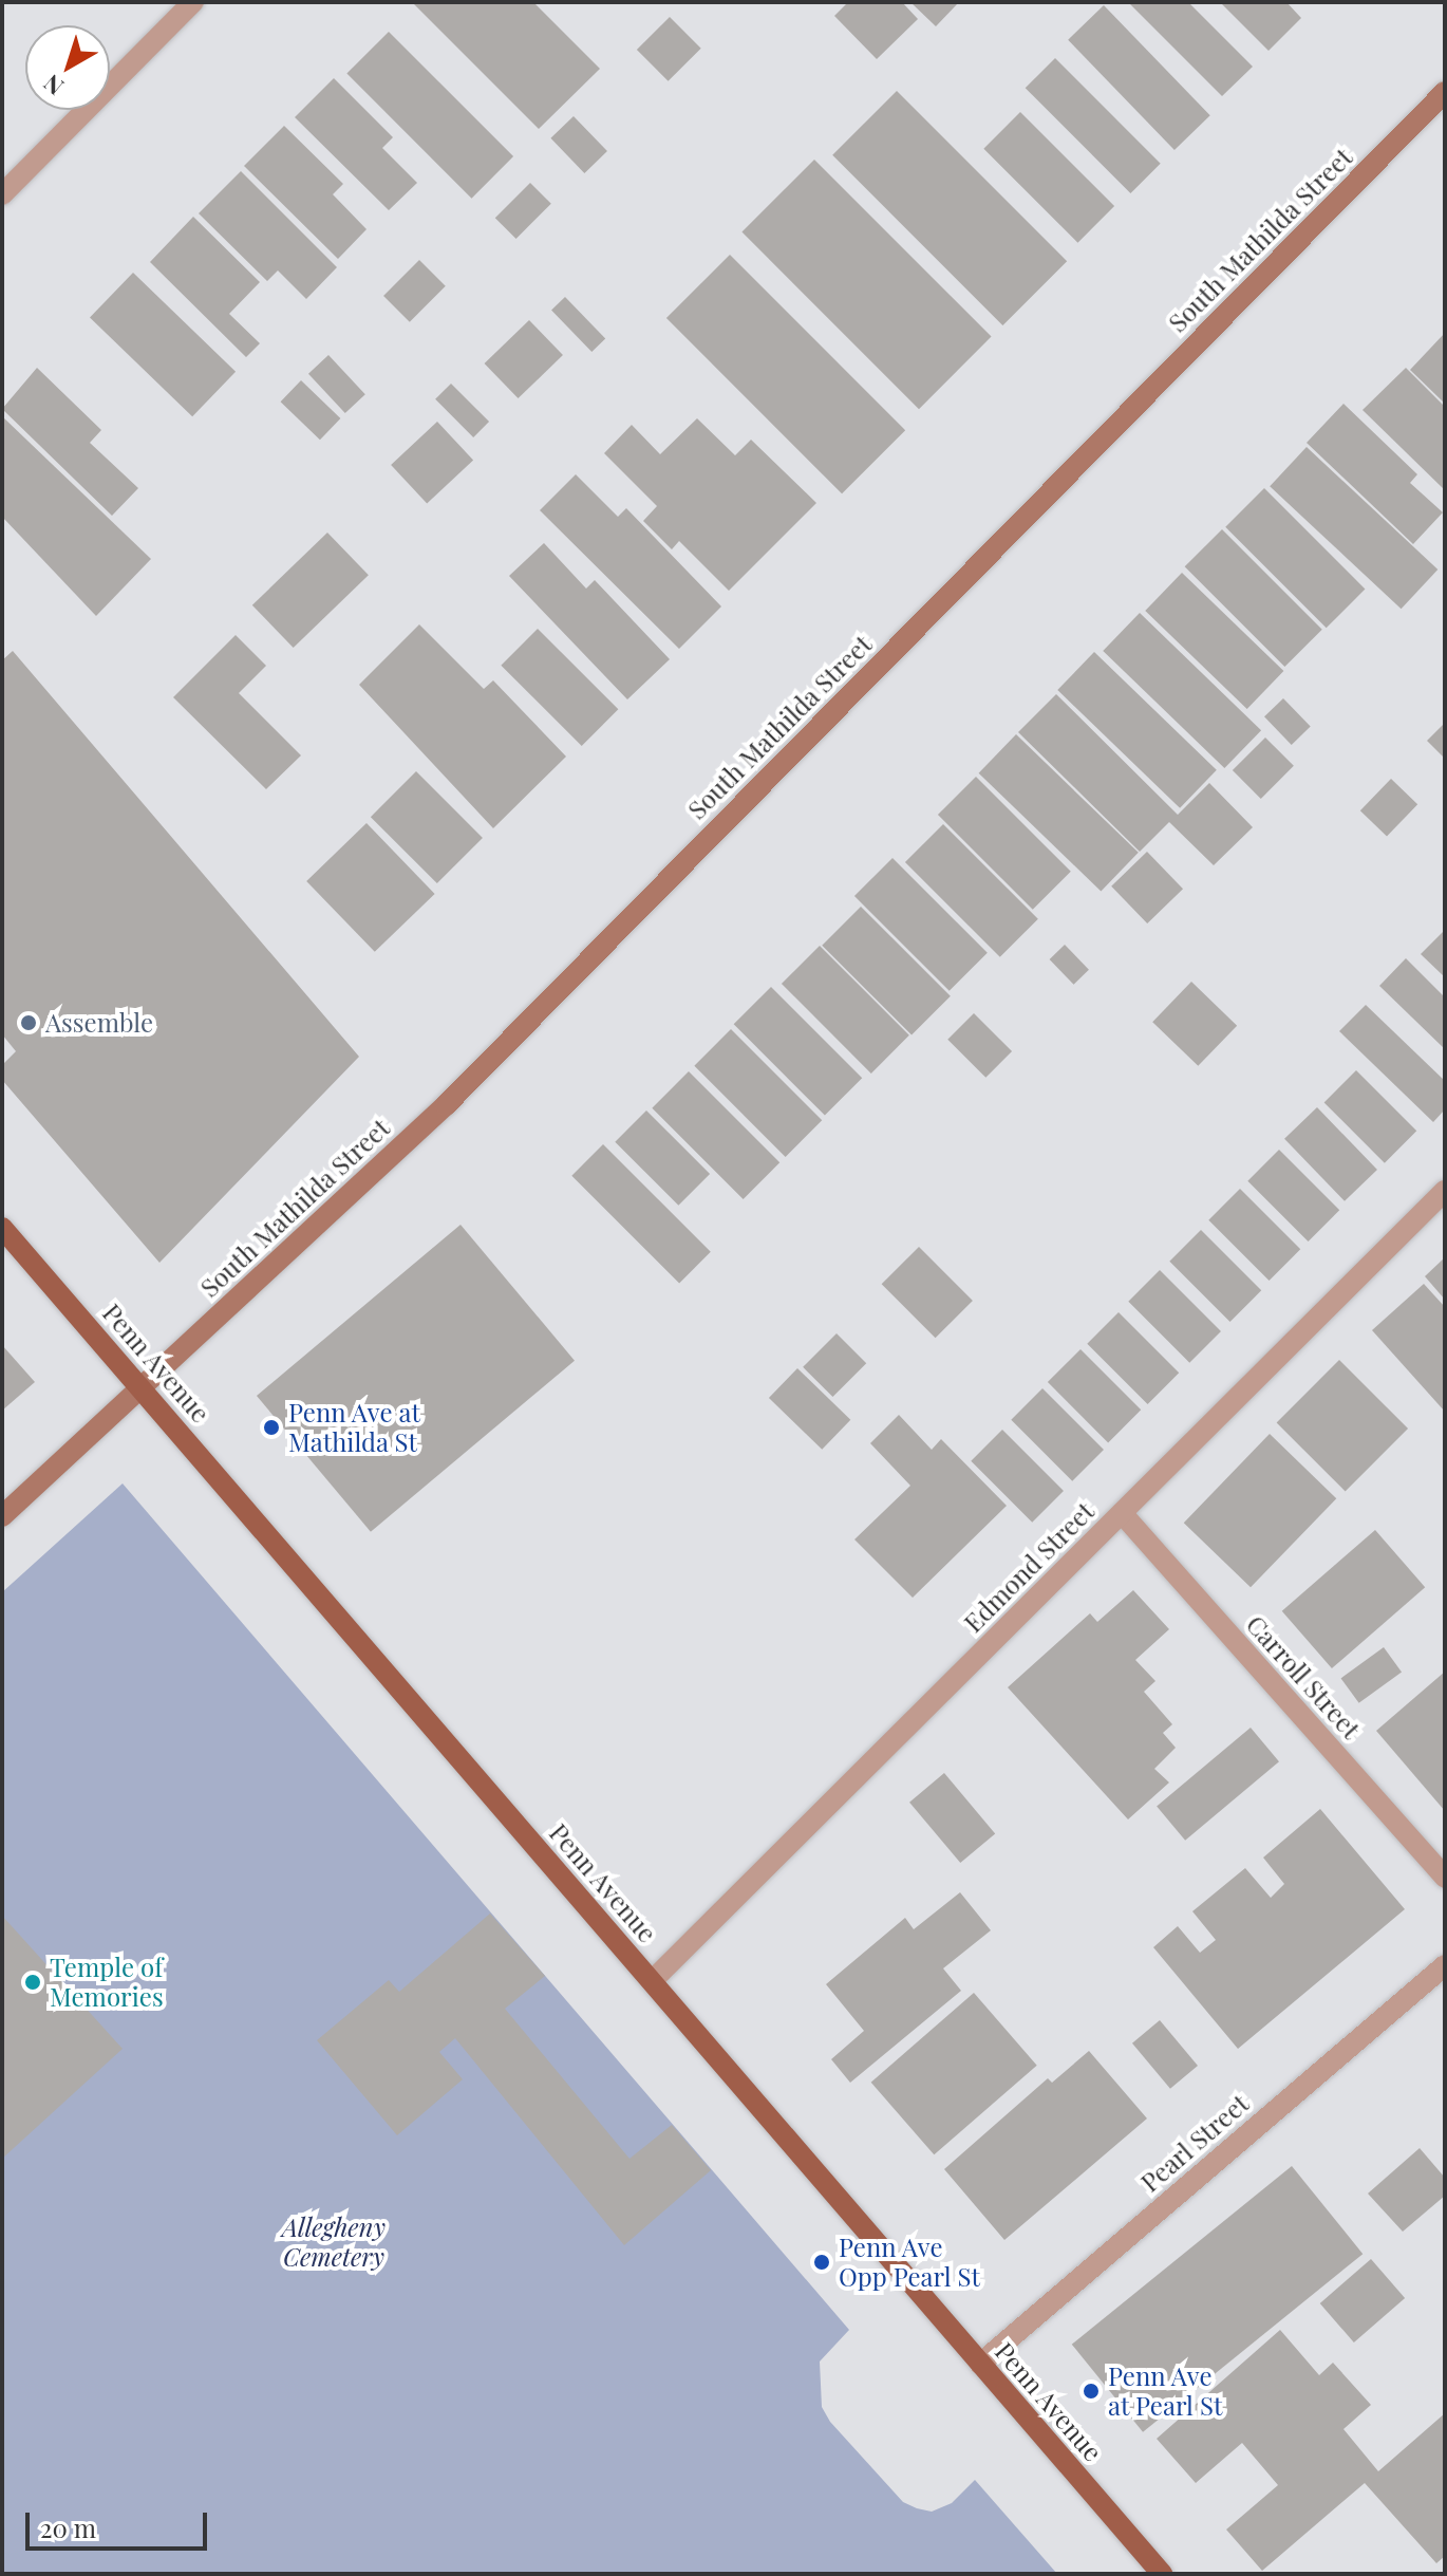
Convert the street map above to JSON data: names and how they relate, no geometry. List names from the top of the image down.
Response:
{
  "streets": {
    "main road": ["Penn Avenue"],
    "street": [
      "South Mathilda Street",
      "Edmond Street",
      "Carroll Street",
      "Pearl Street"
    ]
  },
  "crossings": [
    ["South Mathilda Street", "Penn Avenue"],
    ["Penn Avenue", "Edmond Street"],
    ["Penn Avenue", "Pearl Street"],
    ["Edmond Street", "Carroll Street"]
  ],
  "parks": ["Allegheny Cemetery"],
  "places": [
    "Assemble",
    "Penn Ave at Mathilda St",
    "Temple of Memories",
    "Penn Ave Opp Pearl St",
    "Penn Ave at Pearl St"
  ],
  "scale_bar": "20 m",
  "north": "bottom left"
}
